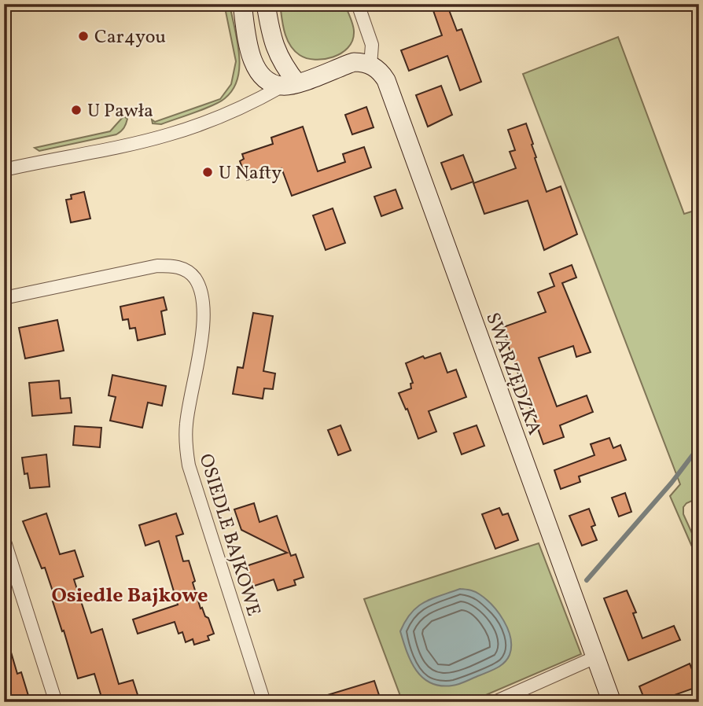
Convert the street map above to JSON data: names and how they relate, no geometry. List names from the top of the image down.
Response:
{
  "streets": {
    "street": ["SWARZĘDZKA", "OSIEDLE BAJKOWE"]
  },
  "districts": ["Osiedle Bajkowe"],
  "places": ["Car4you", "U Pawła", "U Nafty"]
}
